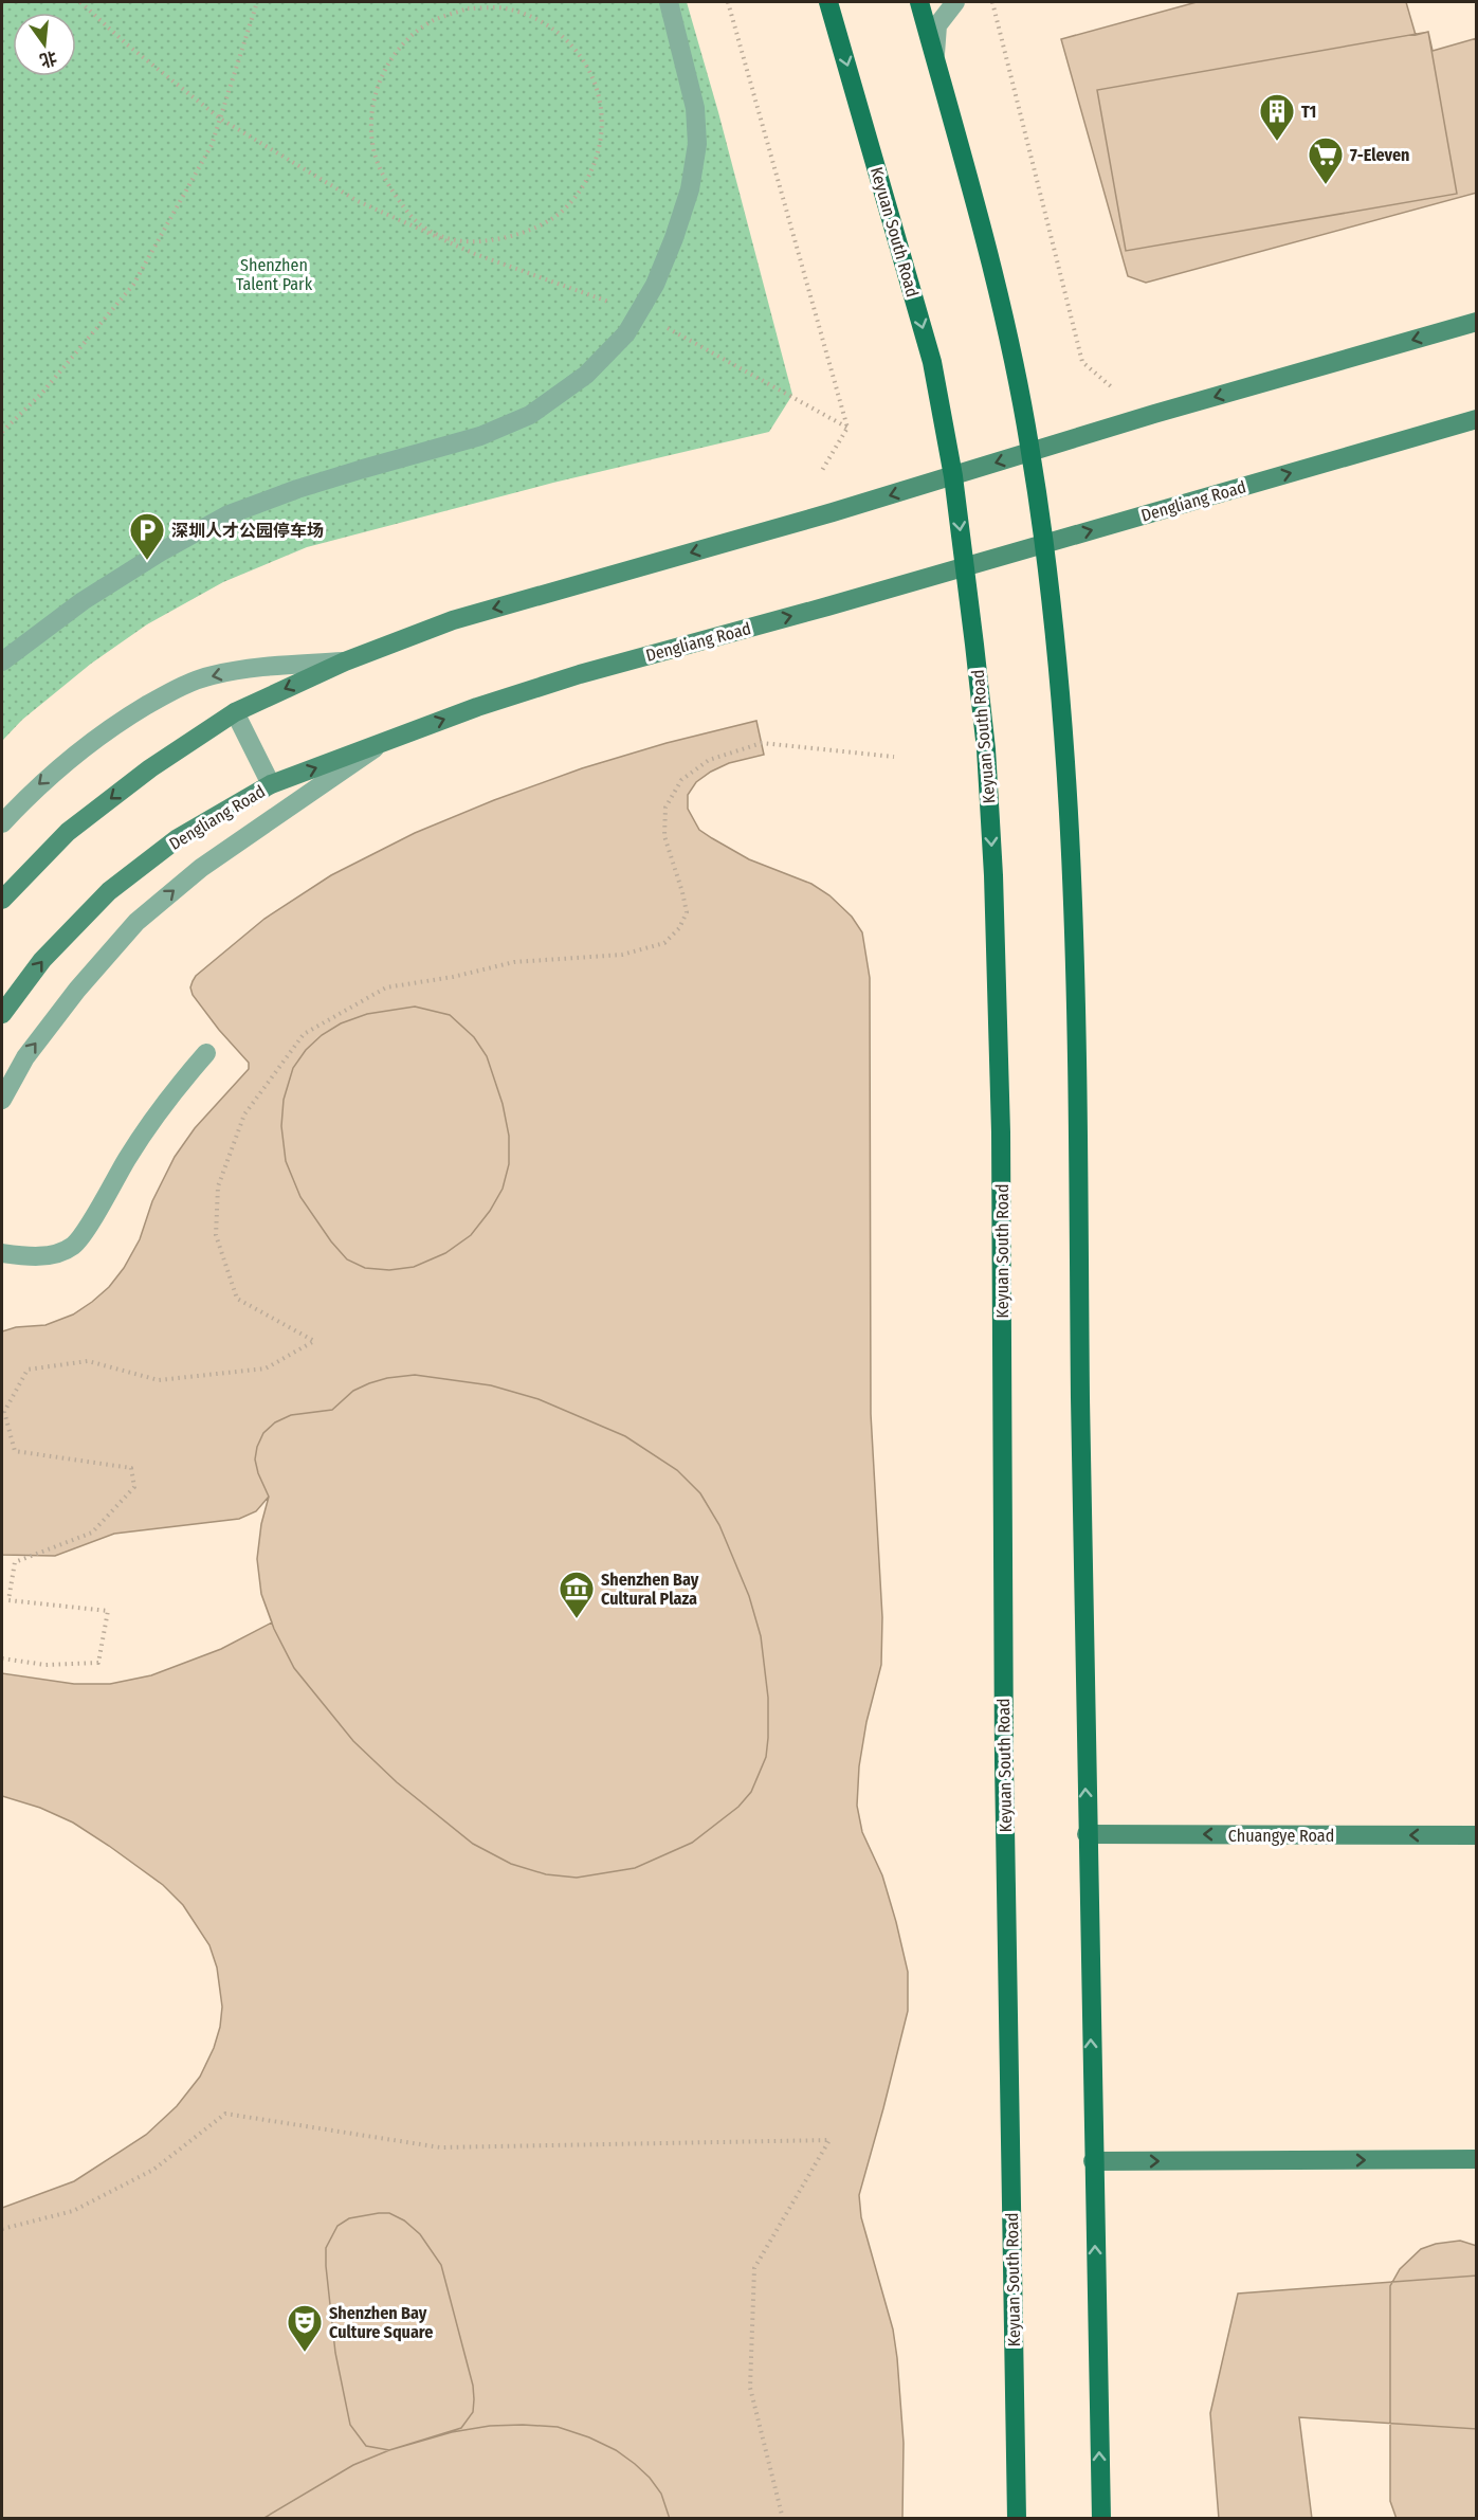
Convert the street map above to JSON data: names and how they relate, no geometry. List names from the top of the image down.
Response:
{
  "streets": {
    "main road": ["Keyuan South Road"],
    "street": ["Dengliang Road", "Chuangye Road"]
  },
  "crossings": [
    ["Keyuan South Road", "Dengliang Road"]
  ],
  "one_way": ["Chuangye Road"],
  "parks": ["Shenzhen Talent Park"],
  "places": {
    "building": ["T1"],
    "supermarket": ["7-Eleven"],
    "parking": ["深圳人才公园停车场"],
    "museum": ["Shenzhen Bay Cultural Plaza"],
    "theatre": ["Shenzhen Bay Culture Square"]
  },
  "north": "bottom"
}
